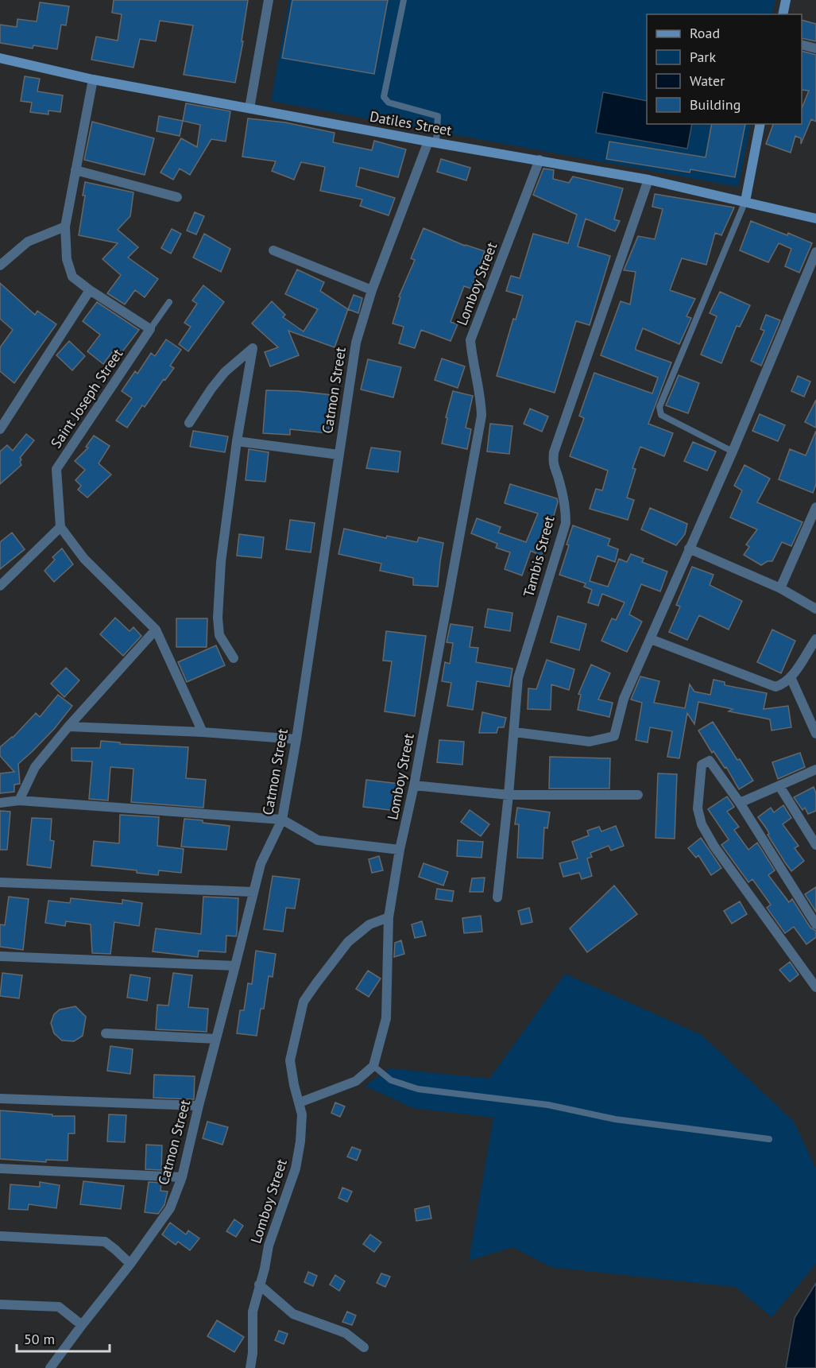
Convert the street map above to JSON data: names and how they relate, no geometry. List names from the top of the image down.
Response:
{
  "streets": {
    "main road": ["Datiles Street"],
    "street": [
      "Lomboy Street",
      "Catmon Street",
      "Saint Joseph Street",
      "Tambis Street"
    ]
  },
  "crossings": [
    ["Datiles Street", "Lomboy Street"],
    ["Datiles Street", "Catmon Street"],
    ["Datiles Street", "Tambis Street"]
  ],
  "legend": [
    "Road",
    "Park",
    "Water",
    "Building"
  ],
  "scale_bar": "50 m"
}
